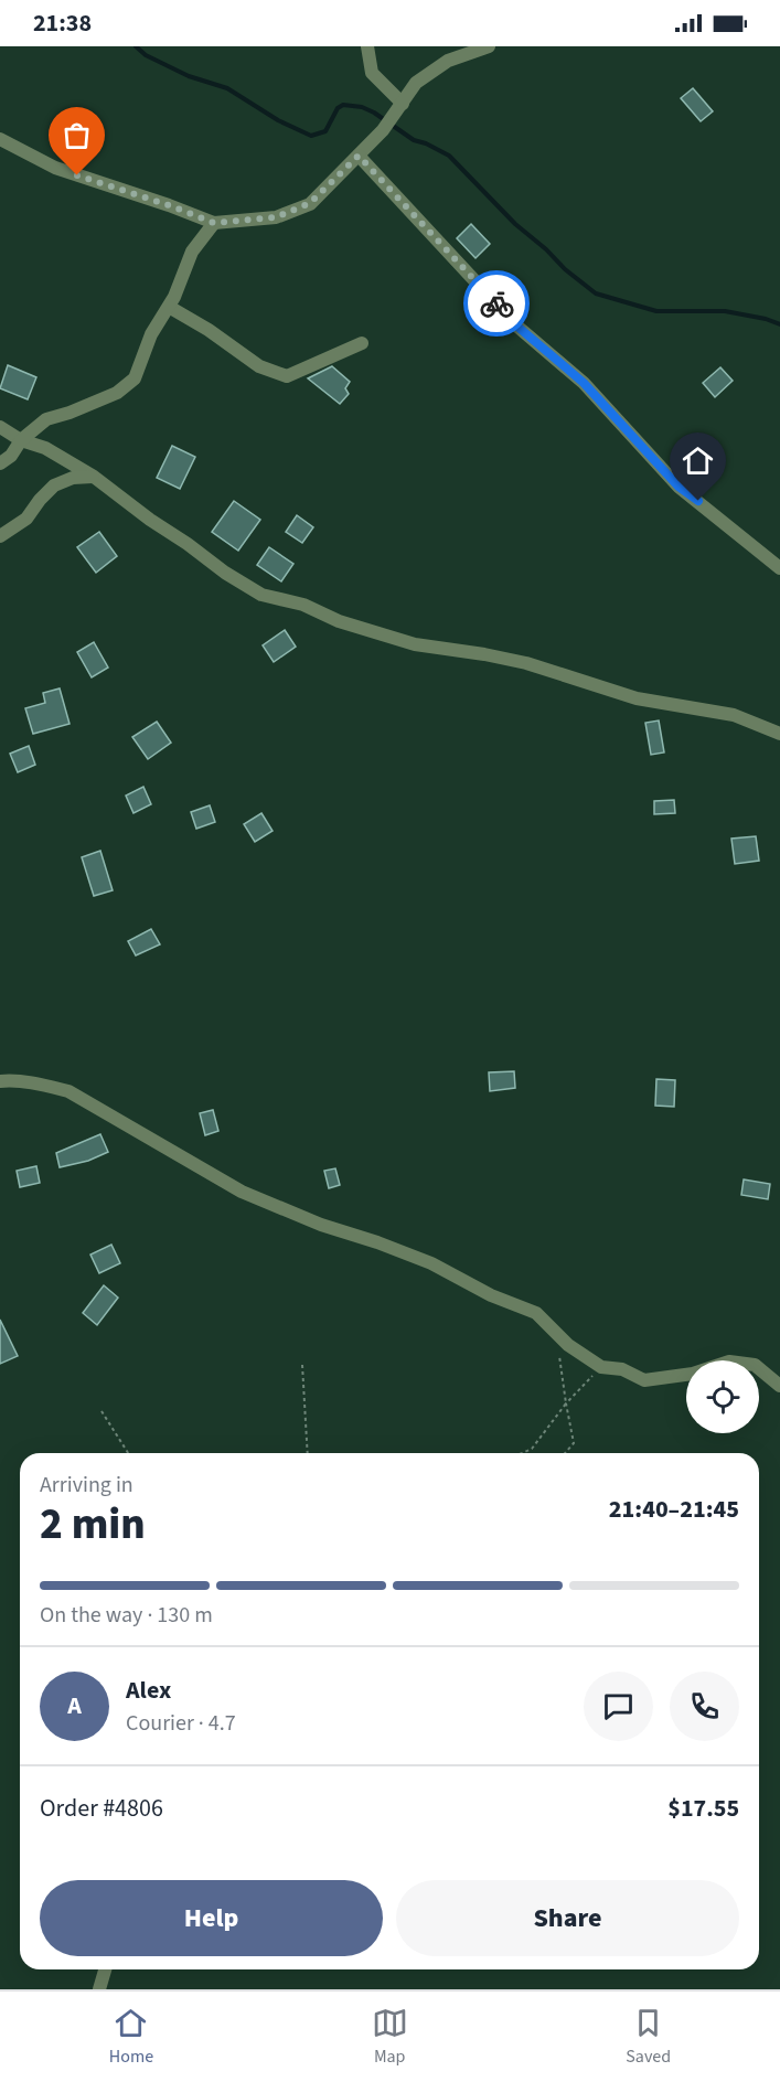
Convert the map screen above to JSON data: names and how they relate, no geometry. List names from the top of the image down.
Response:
{
  "page": {
    "status": "21:38",
    "heading": ["2 min", "Arriving in", "21:40–21:45"],
    "panel": [
      "Alex",
      "Courier · 4.7",
      "Order #4806",
      "$17.55"
    ],
    "bar": "On the way · 130 m",
    "round": "A",
    "buttons": ["Help", "Share"],
    "tabs": ["Home", "Map", "Saved"]
  }
}
